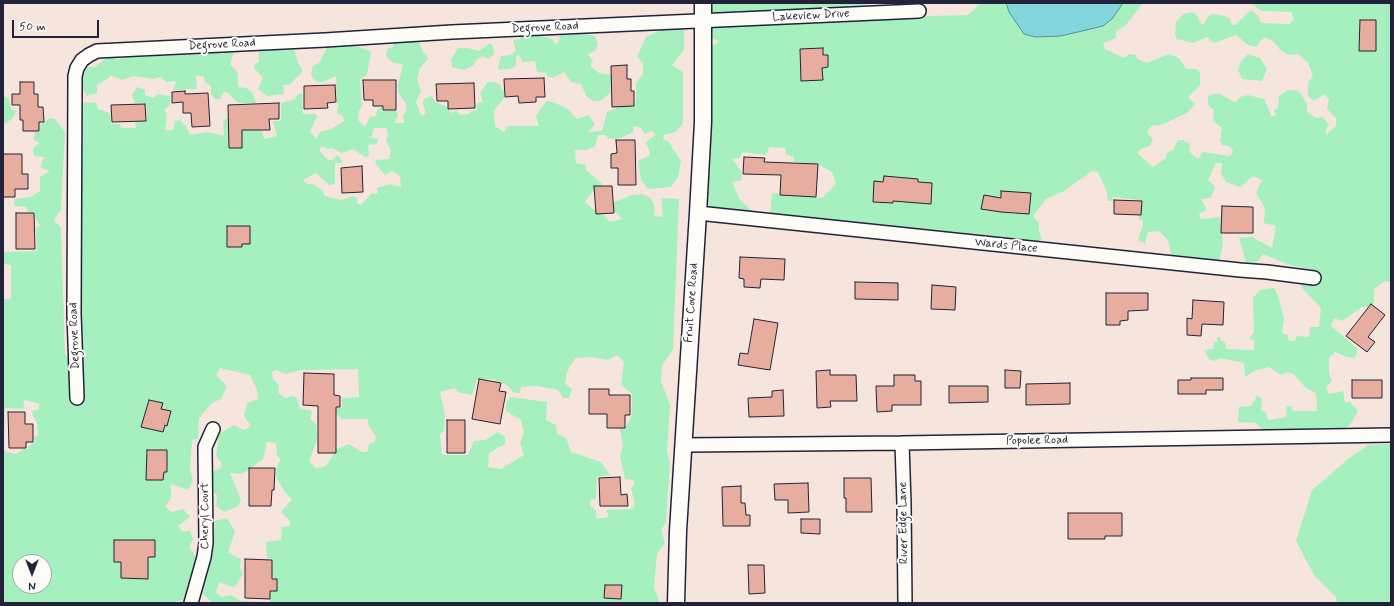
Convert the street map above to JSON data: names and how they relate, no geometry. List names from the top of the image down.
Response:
{
  "streets": {
    "street": [
      "Lakeview Drive",
      "Degrove Road",
      "Wards Place",
      "Fruit Cove Road",
      "Popolee Road",
      "Cheryl Court",
      "River Edge Lane"
    ]
  },
  "crossings": [
    ["Lakeview Drive", "Degrove Road"],
    ["Lakeview Drive", "Fruit Cove Road"],
    ["Degrove Road", "Fruit Cove Road"],
    ["Wards Place", "Fruit Cove Road"],
    ["Fruit Cove Road", "Popolee Road"],
    ["Popolee Road", "River Edge Lane"]
  ],
  "scale_bar": "50 m",
  "north": "bottom"
}
